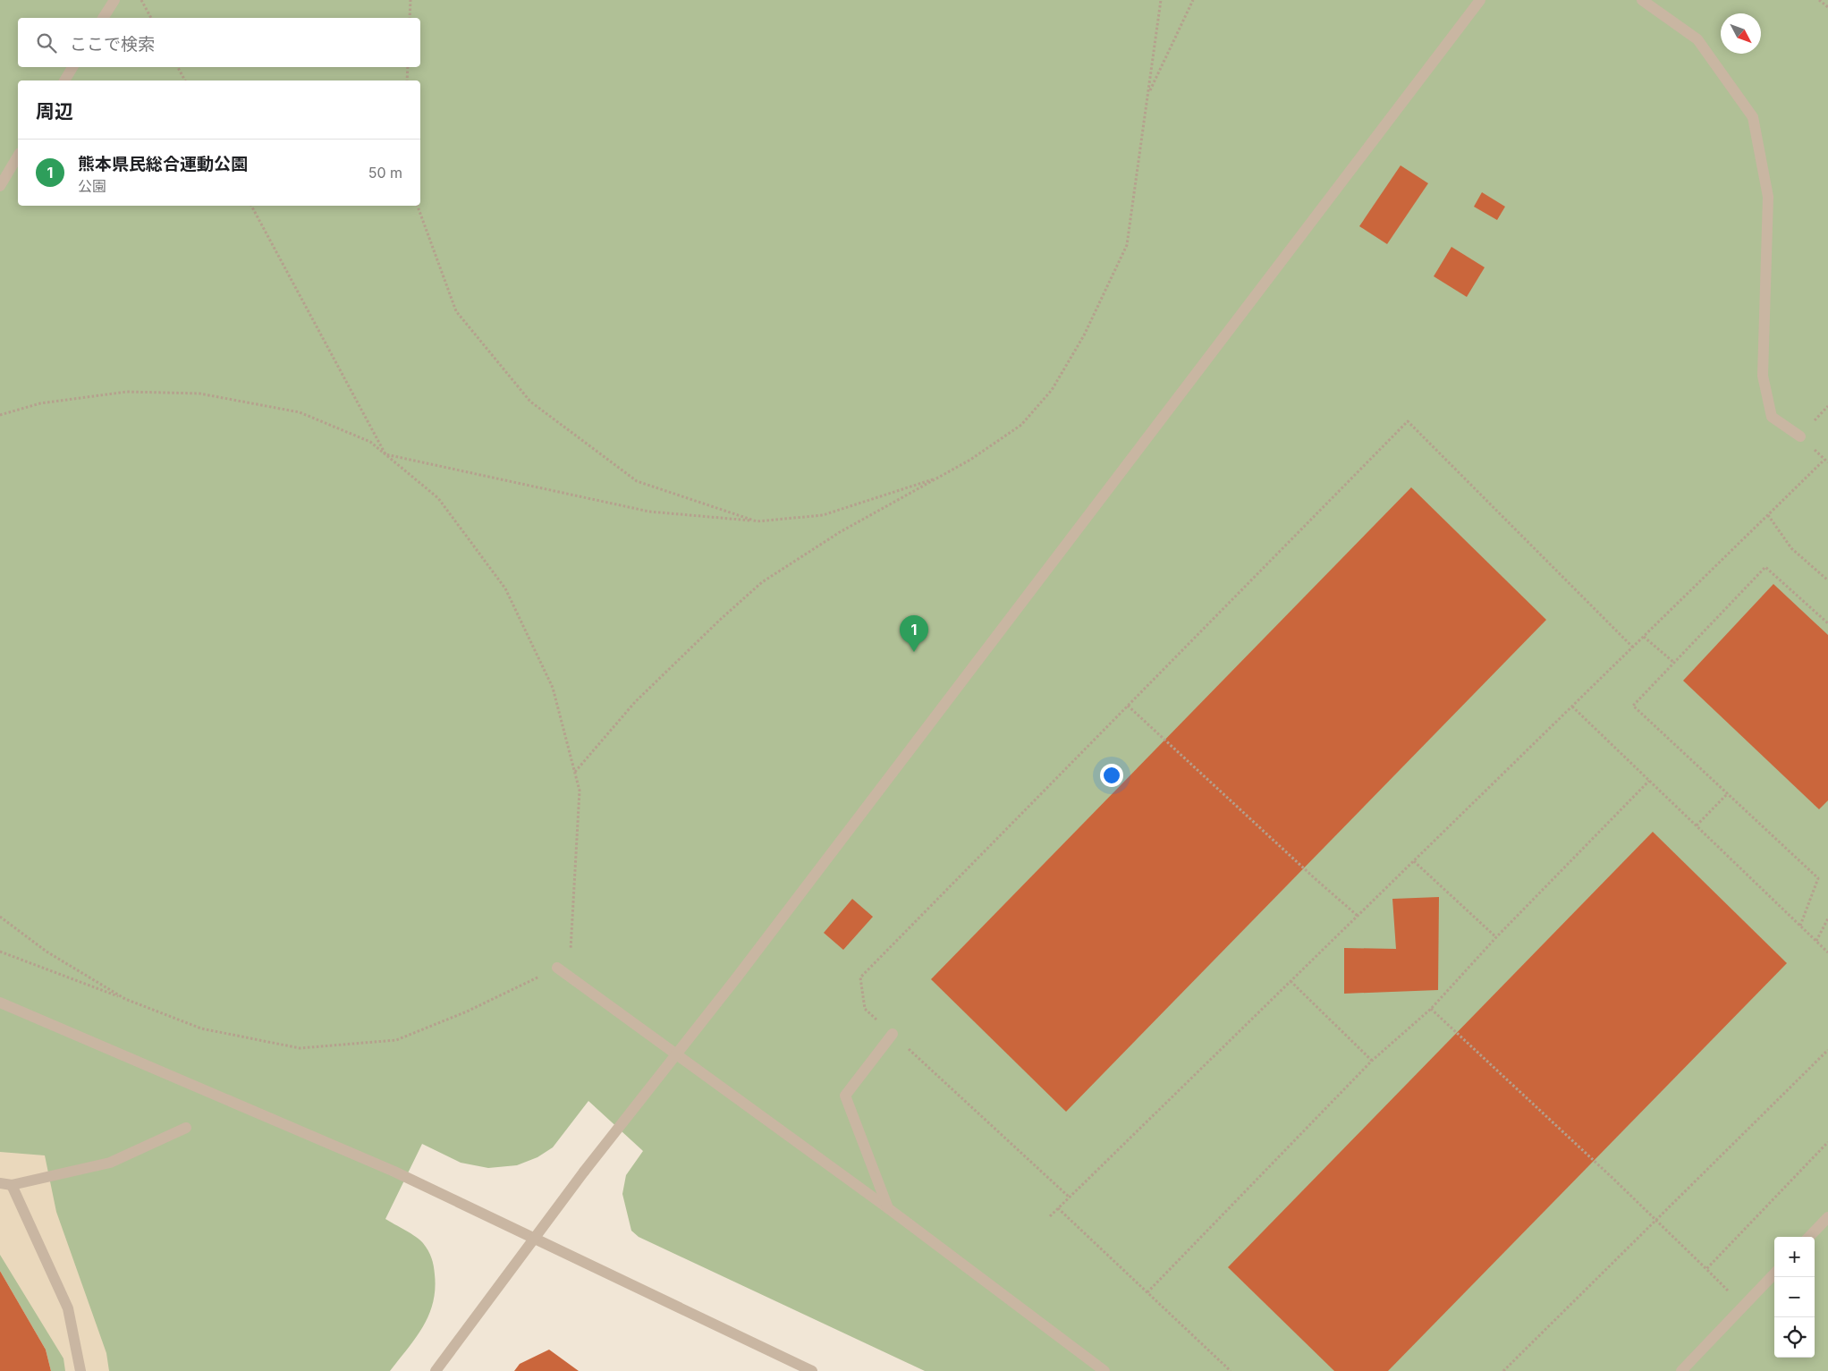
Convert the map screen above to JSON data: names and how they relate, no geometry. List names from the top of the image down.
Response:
{
  "north": "bottom right",
  "page": {
    "search": "ここで検索",
    "heading": "周辺",
    "list": [
      {
        "mark": "1",
        "name": "熊本県民総合運動公園",
        "note": "公園",
        "value": "50 m"
      }
    ],
    "pins": "1",
    "map_buttons": ["+", "−"]
  }
}
